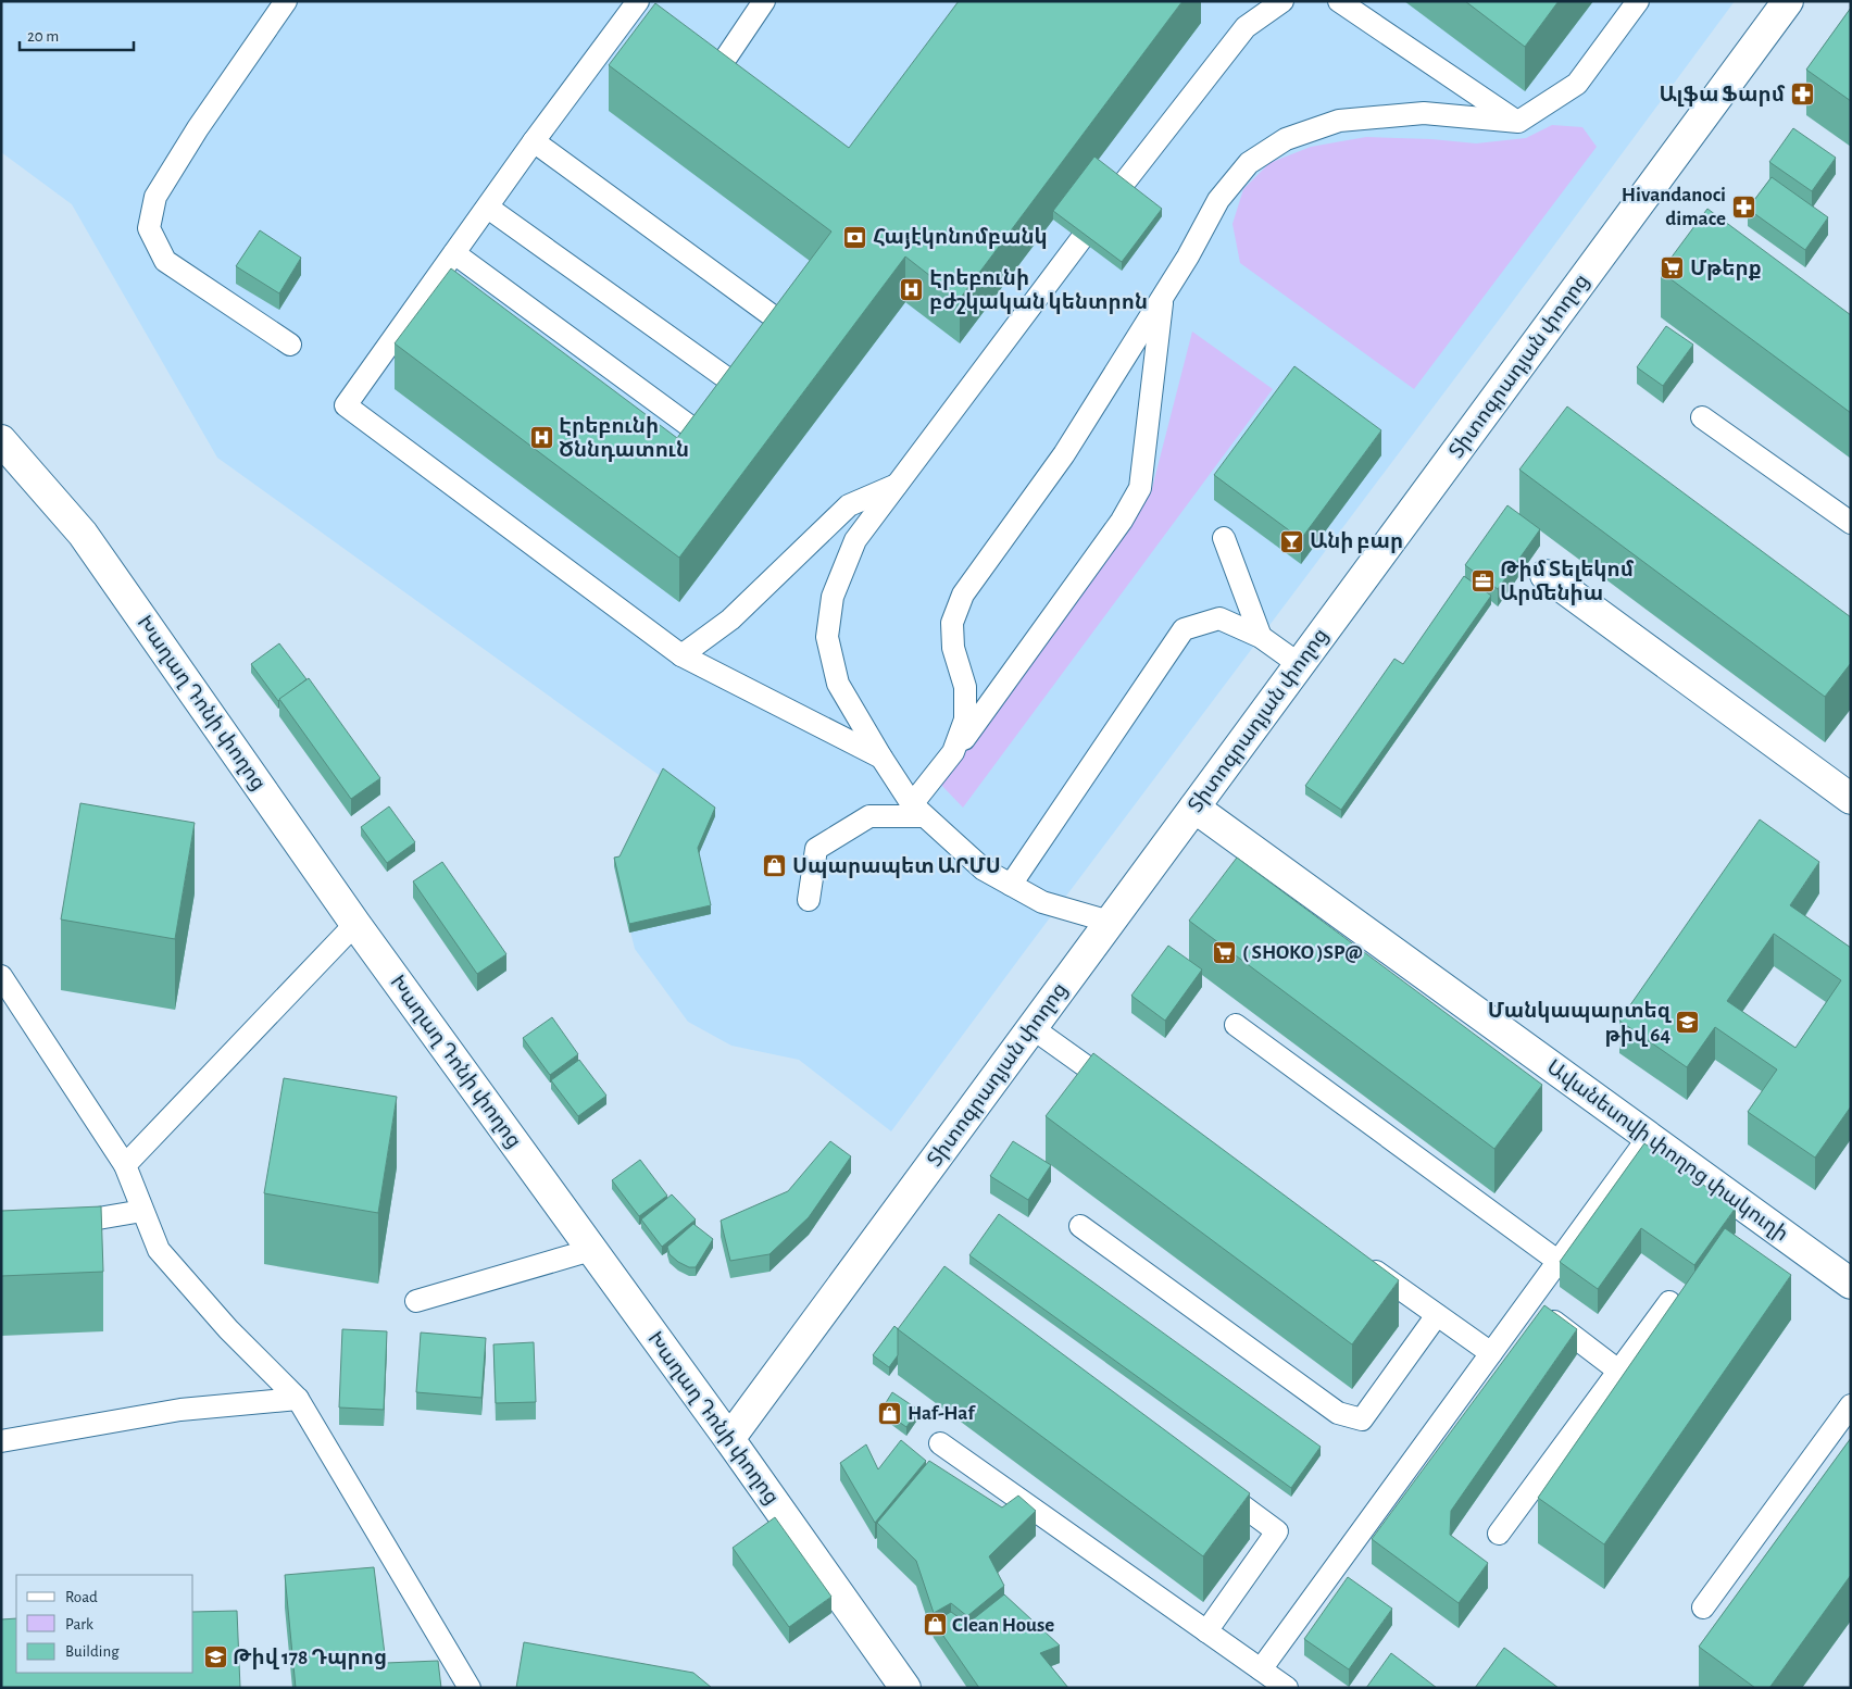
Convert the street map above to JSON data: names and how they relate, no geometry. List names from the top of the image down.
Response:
{
  "streets": {
    "street": ["Տիտոգրադյան փողոց", "Խաղաղ Դոնի փողոց", "Ավանեսովի փողոց փակուղի"]
  },
  "crossings": [
    ["Տիտոգրադյան փողոց", "Խաղաղ Դոնի փողոց"],
    ["Տիտոգրադյան փողոց", "Ավանեսովի փողոց փակուղի"]
  ],
  "places": {
    "pharmacy": ["Ալֆա Ֆարմ", "Hivandanoci dimace"],
    "bank": ["Հայէկոնոմբանկ"],
    "supermarket": ["Մթերք", "( SHOKO )SP@"],
    "hospital": ["Էրեբունի բժշկական կենտրոն", "Էրեբունի Ծննդատուն"],
    "bar": ["Անի բար"],
    "office": ["Թիմ Տելեկոմ Արմենիա"],
    "shop": ["Սպարապետ ԱՐՄՍ", "Haf-Haf", "Clean House"],
    "school or university": ["Մանկապարտեզ թիվ 64", "Թիվ 178 Դպրոց"]
  },
  "legend": ["Road", "Park", "Building"],
  "scale_bar": "20 m"
}
